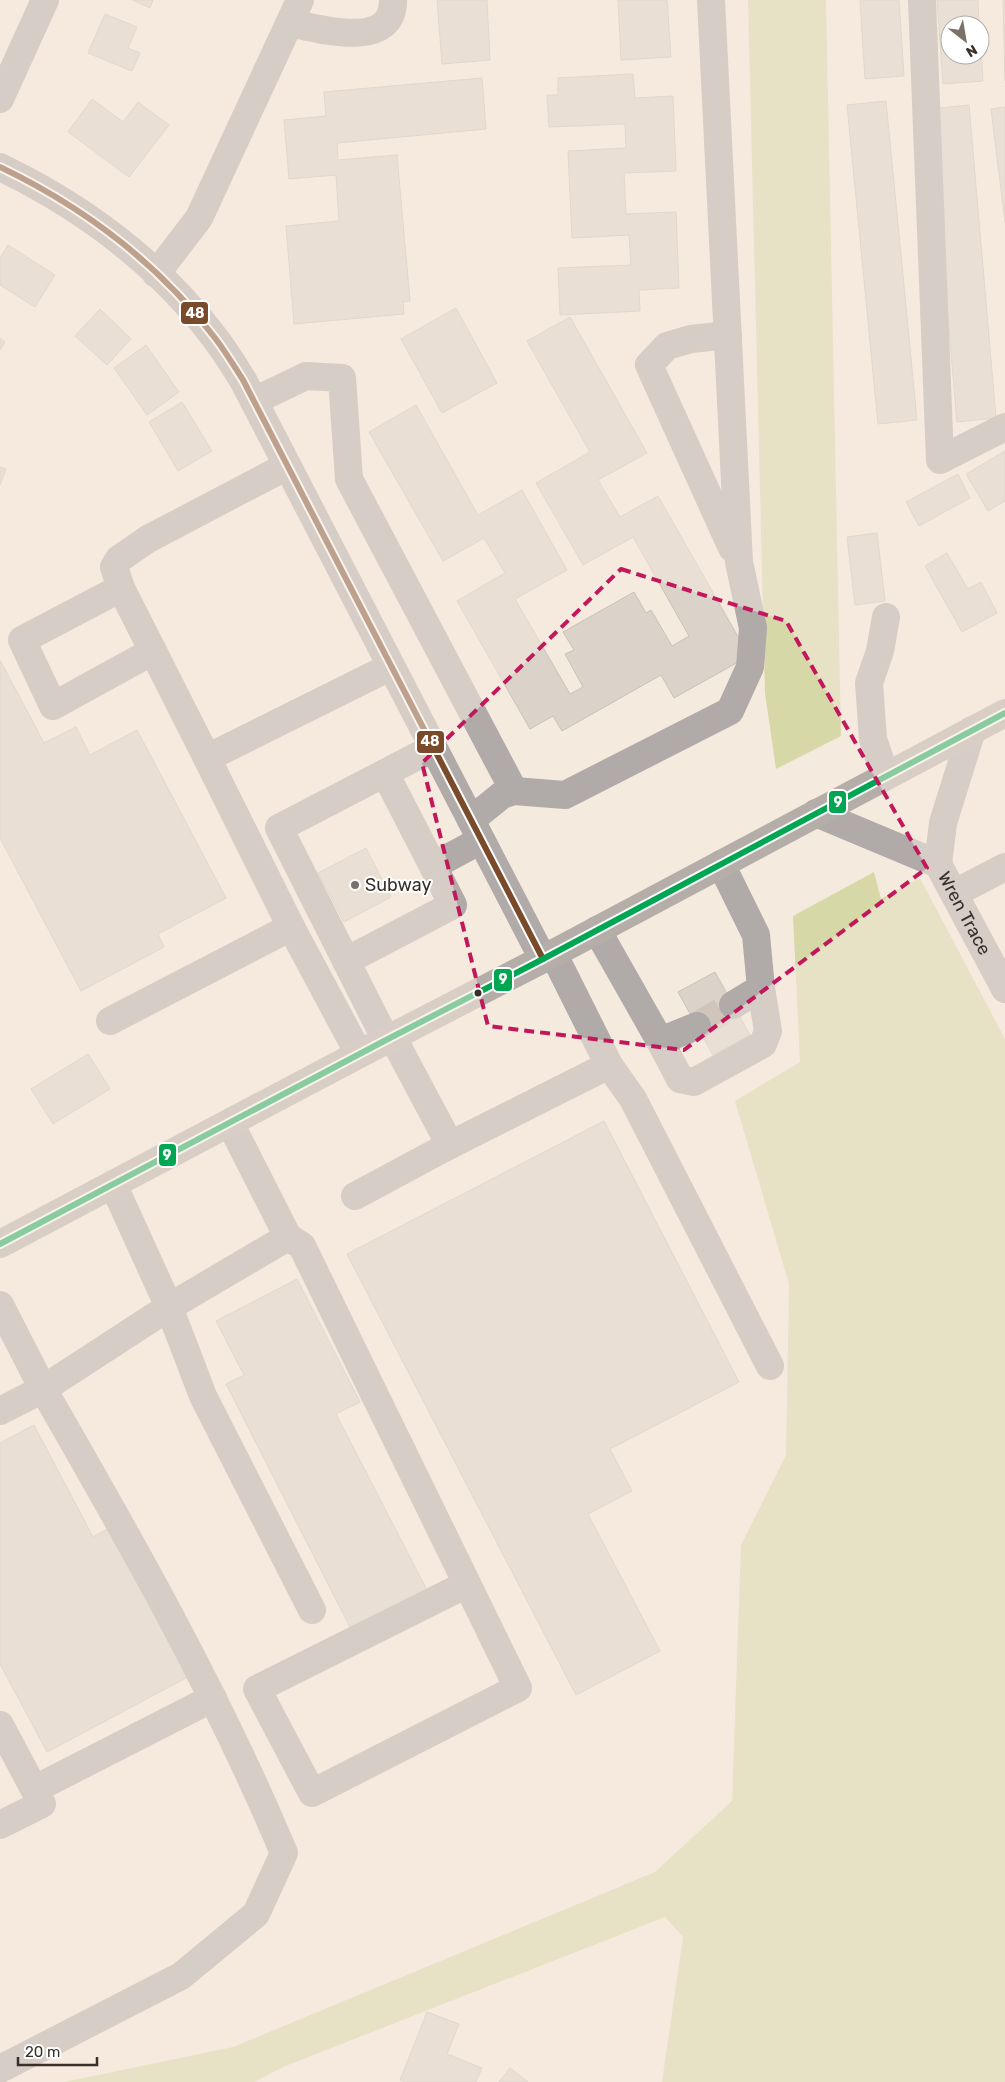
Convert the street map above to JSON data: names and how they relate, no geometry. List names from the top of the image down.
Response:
{
  "streets": {
    "street": ["Wren Trace"]
  },
  "places": ["Subway"],
  "lines": ["transit line 48", "transit line 9"],
  "scale_bar": "20 m",
  "north": "bottom right"
}
